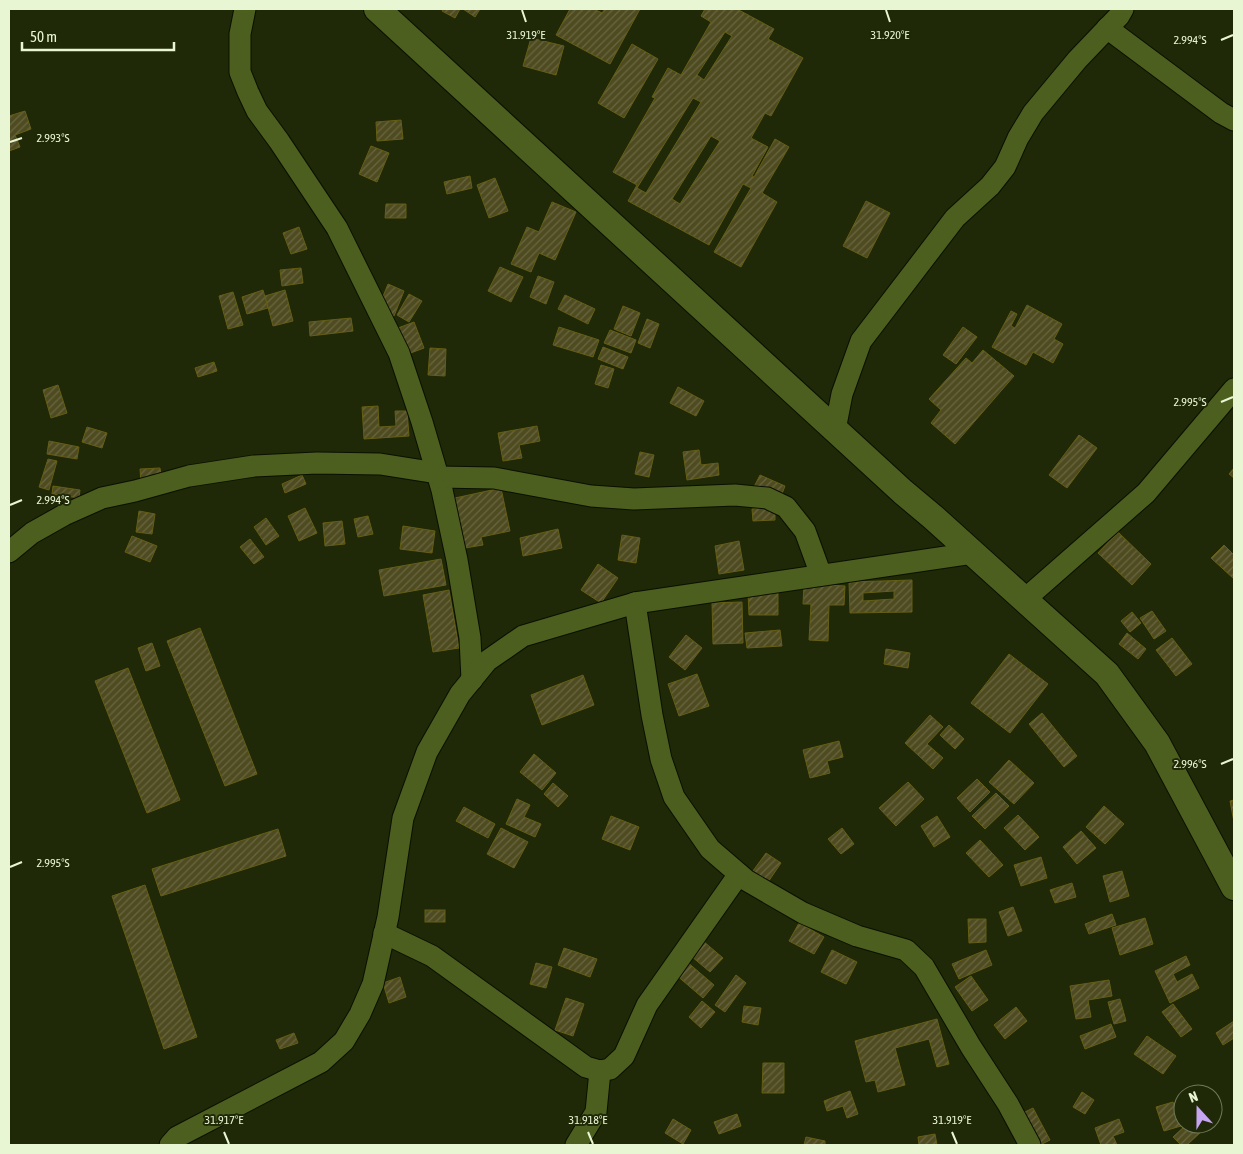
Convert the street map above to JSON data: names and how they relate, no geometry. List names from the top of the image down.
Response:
{
  "scale_bar": "50 m",
  "north": "top",
  "coordinates": [
    "31.919°E",
    "31.920°E",
    "2.994°S",
    "2.993°S",
    "2.995°S",
    "2.996°S",
    "31.917°E",
    "31.918°E"
  ]
}
